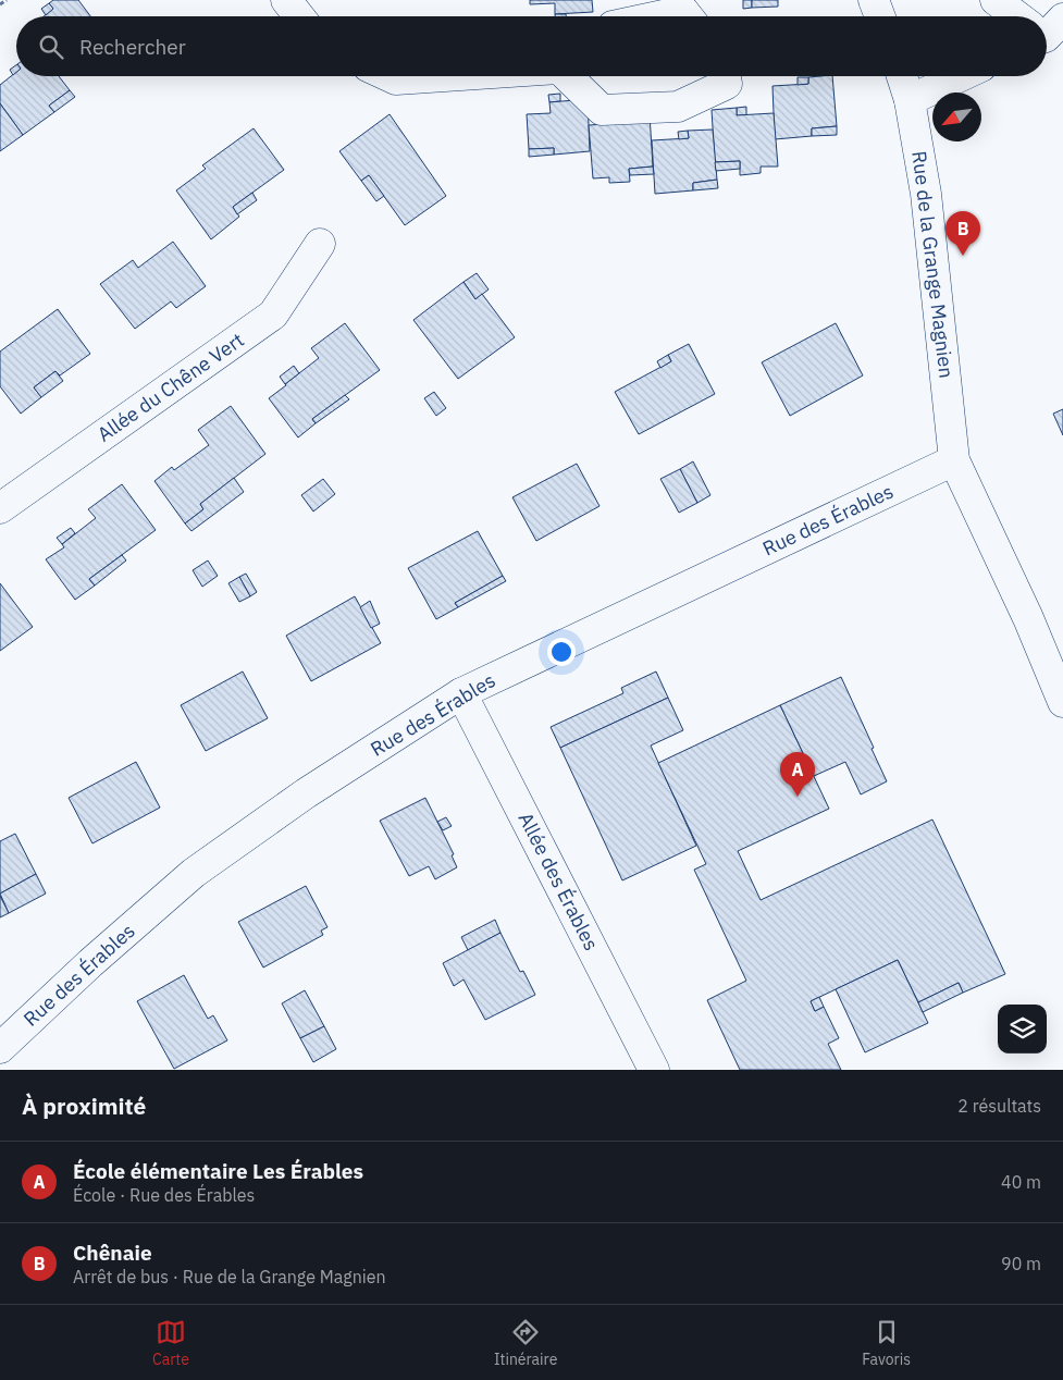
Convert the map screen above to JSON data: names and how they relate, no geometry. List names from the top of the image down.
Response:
{
  "streets": {
    "street": [
      "Rue de la Grange Magnien",
      "Allée du Chêne Vert",
      "Rue des Érables",
      "Allée des Érables"
    ]
  },
  "crossings": [
    ["Rue de la Grange Magnien", "Rue des Érables"],
    ["Rue des Érables", "Allée des Érables"]
  ],
  "north": "bottom left",
  "page": {
    "search": "Rechercher",
    "pins": ["B", "A"],
    "heading": ["À proximité", "2 résultats"],
    "list": [
      {
        "mark": "A",
        "name": "École élémentaire Les Érables",
        "note": "École · Rue des Érables",
        "value": "40 m"
      },
      {
        "mark": "B",
        "name": "Chênaie",
        "note": "Arrêt de bus · Rue de la Grange Magnien",
        "value": "90 m"
      }
    ],
    "nav": ["Carte", "Itinéraire", "Favoris"]
  }
}
